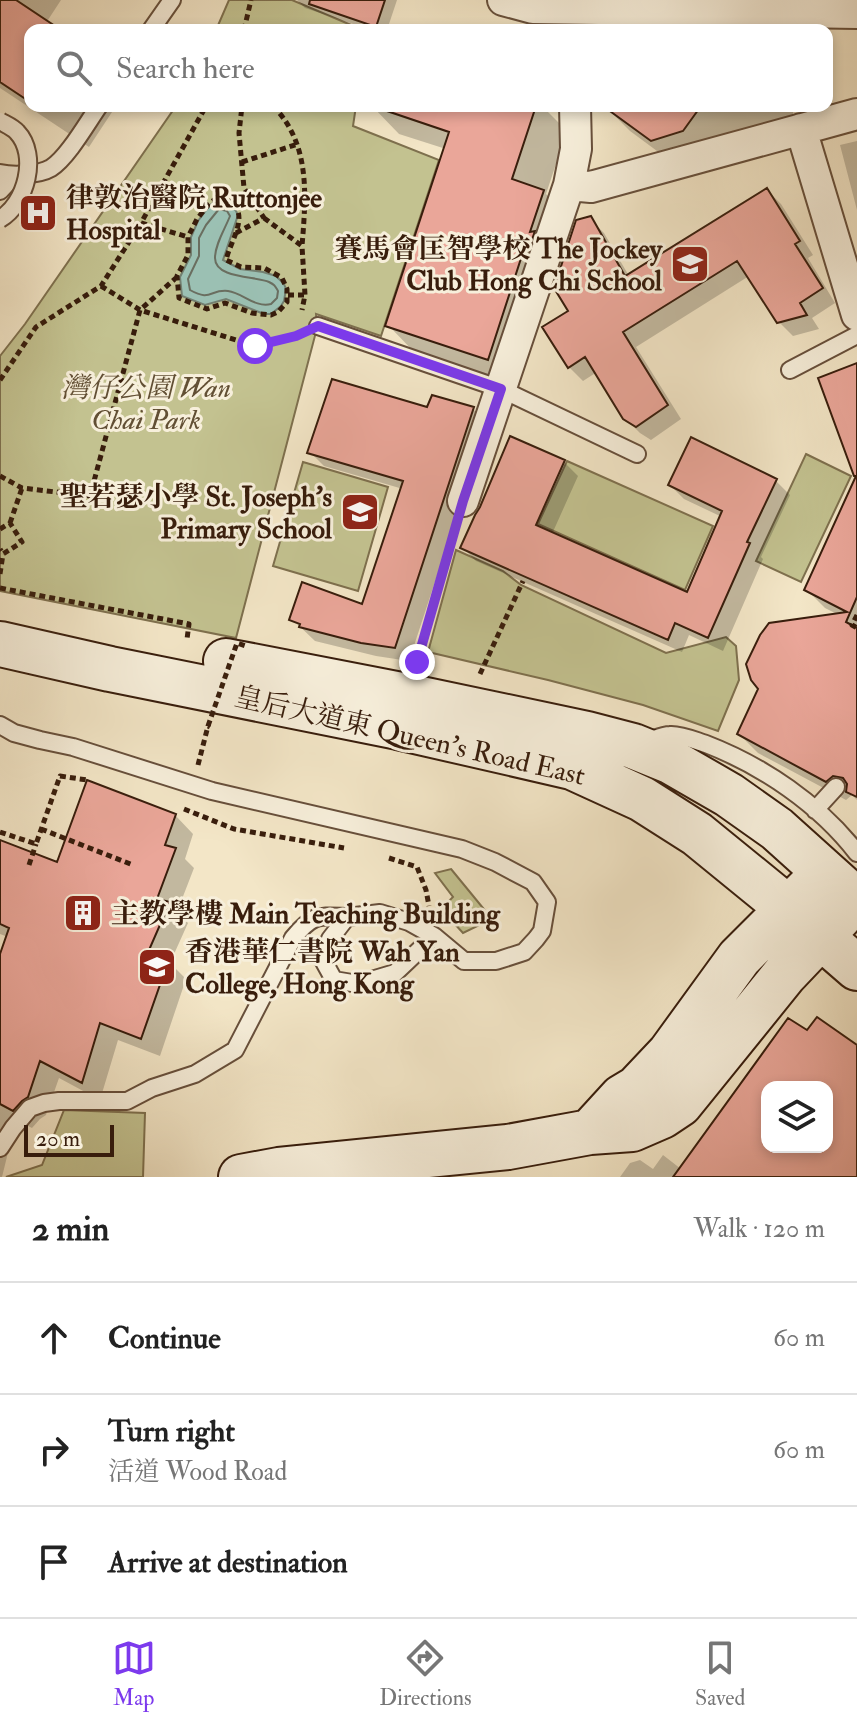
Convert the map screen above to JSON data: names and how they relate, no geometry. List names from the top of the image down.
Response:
{
  "streets": {
    "main road": ["皇后大道東 Queen's Road East"]
  },
  "parks": ["灣仔公園 Wan Chai Park"],
  "places": {
    "hospital": ["律敦治醫院 Ruttonjee Hospital"],
    "school or university": ["賽馬會匡智學校 The Jockey Club Hong Chi School", "聖若瑟小學 St. Joseph's Primary School", "香港華仁書院 Wah Yan College, Hong Kong"],
    "building": ["主教學樓 Main Teaching Building"]
  },
  "scale_bar": "20 m",
  "page": {
    "search": "Search here",
    "scale": "20 m",
    "heading": ["2 min", "Walk · 120 m"],
    "list": [
      ["Continue", "60 m"],
      ["Turn right", "活道 Wood Road", "60 m"],
      "Arrive at destination"
    ],
    "nav": ["Map", "Directions", "Saved"]
  }
}
